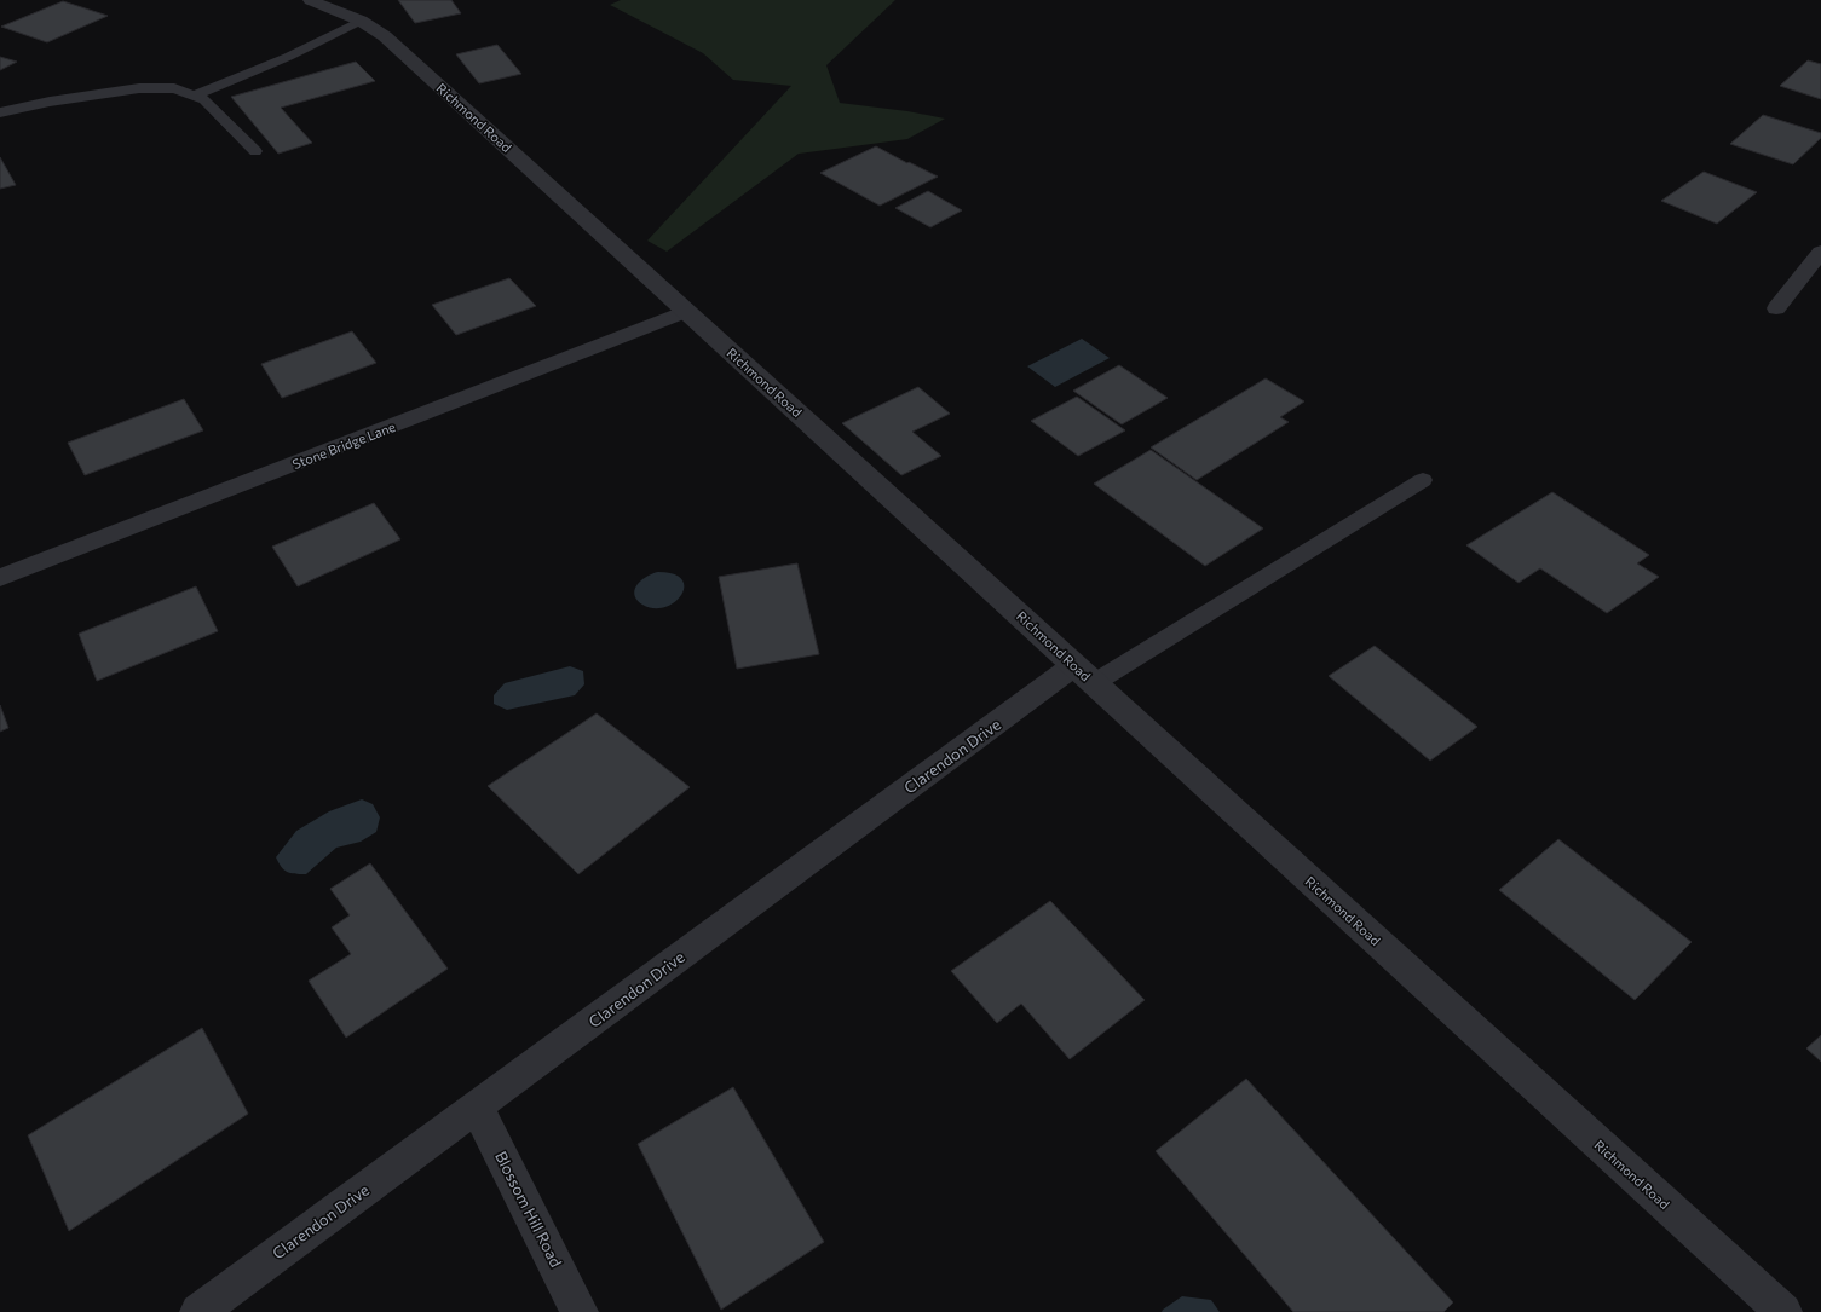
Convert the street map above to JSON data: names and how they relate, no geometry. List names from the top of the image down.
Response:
{
  "streets": {
    "street": [
      "Richmond Road",
      "Stone Bridge Lane",
      "Clarendon Drive",
      "Blossom Hill Road"
    ]
  },
  "crossings": [
    ["Richmond Road", "Stone Bridge Lane"],
    ["Richmond Road", "Clarendon Drive"],
    ["Clarendon Drive", "Blossom Hill Road"]
  ]
}
